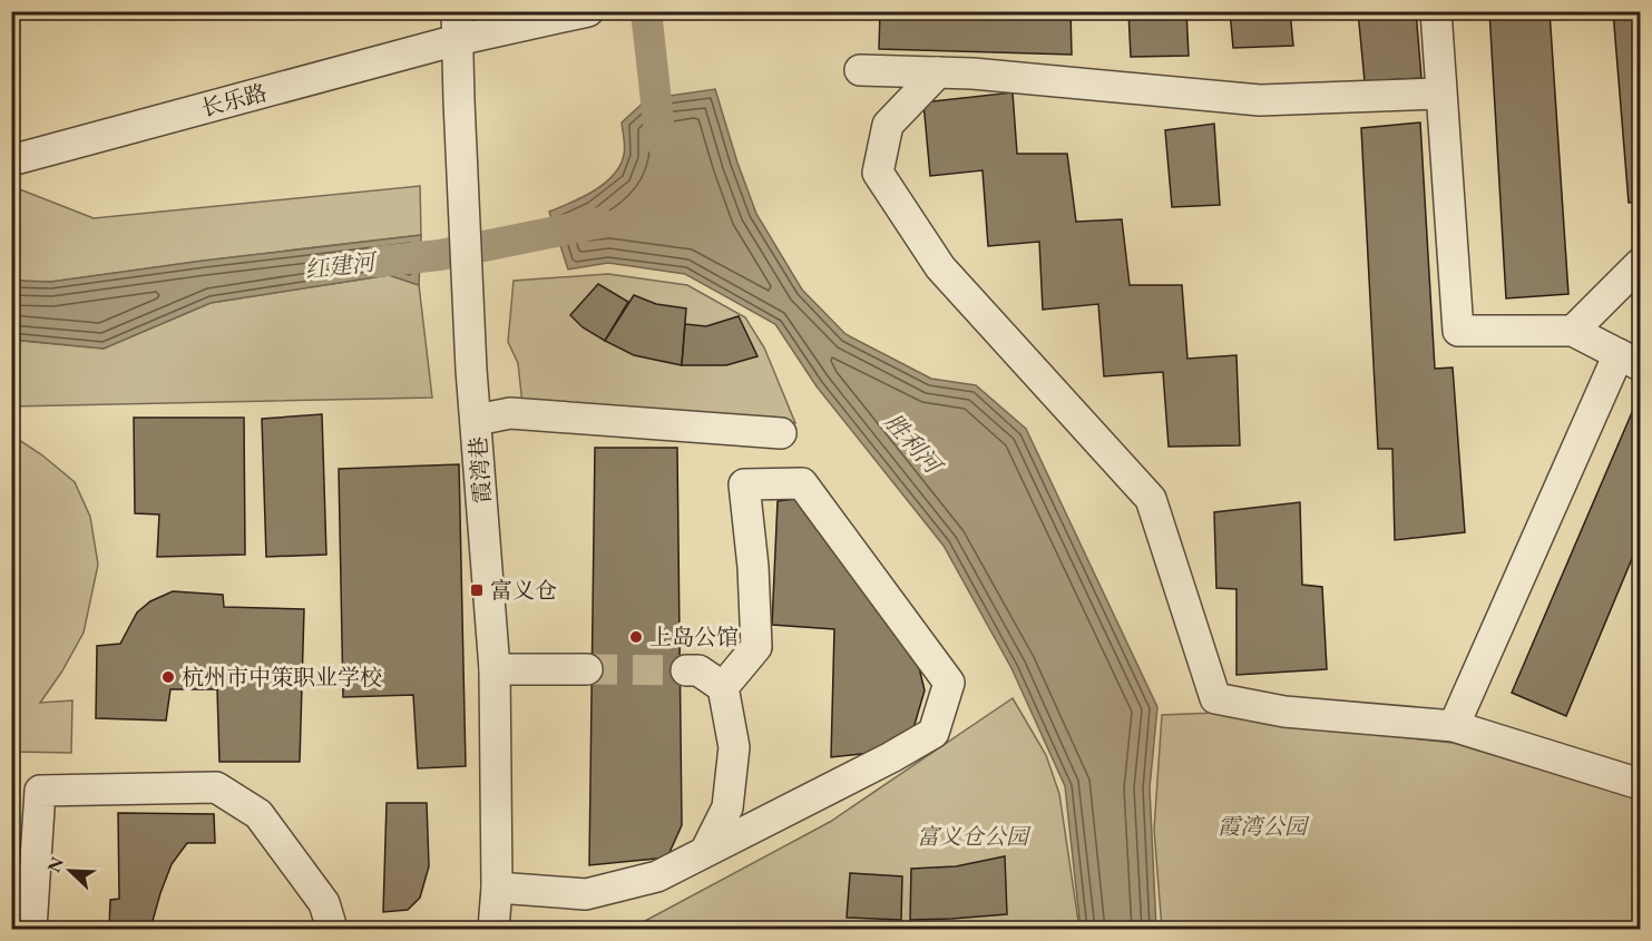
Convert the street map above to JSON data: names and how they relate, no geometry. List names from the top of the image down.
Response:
{
  "streets": {
    "street": ["长乐路", "霞湾巷"]
  },
  "crossings": [
    ["长乐路", "霞湾巷"]
  ],
  "water": ["红建河", "胜利河"],
  "parks": ["霞湾公园", "富义仓公园"],
  "places": {
    "transit": ["富义仓"],
    "other": ["上岛公馆", "杭州市中策职业学校"]
  },
  "north": "top left"
}
